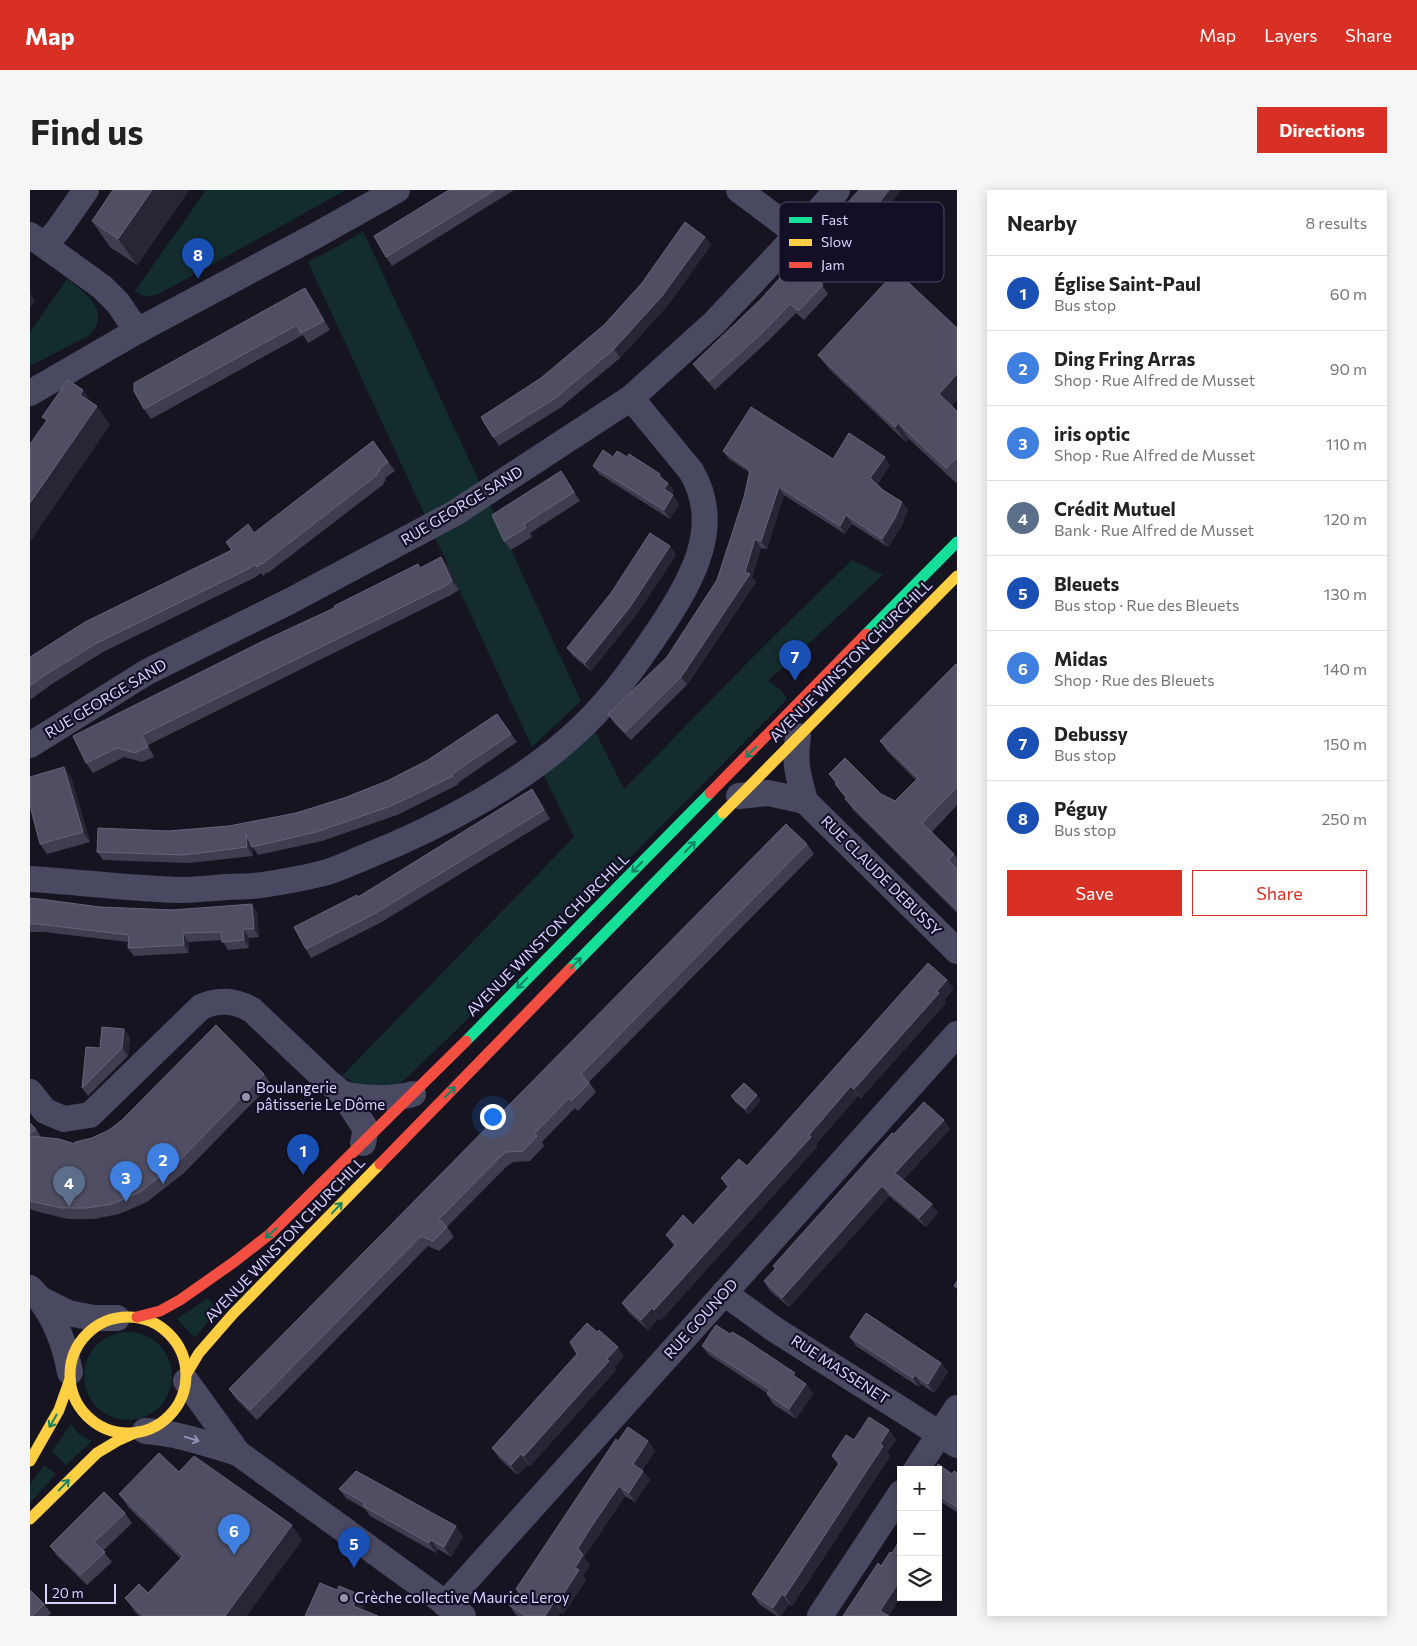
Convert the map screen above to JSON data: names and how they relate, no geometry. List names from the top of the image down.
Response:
{
  "streets": {
    "main road": ["AVENUE WINSTON CHURCHILL"],
    "street": [
      "RUE GEORGE SAND",
      "RUE CLAUDE DEBUSSY",
      "RUE GOUNOD",
      "RUE MASSENET"
    ]
  },
  "crossings": [
    ["RUE GOUNOD", "RUE MASSENET"]
  ],
  "places": ["Boulangerie pâtisserie Le Dôme", "Crèche collective Maurice Leroy"],
  "legend": ["Fast", "Slow", "Jam"],
  "scale_bar": "20 m",
  "page": {
    "header": "Map",
    "nav": ["Map", "Layers", "Share"],
    "buttons": [
      "Directions",
      ["Save", "Share"]
    ],
    "title": "Find us",
    "heading": ["Nearby", "8 results"],
    "pins": [
      "8",
      "7",
      "1",
      "2",
      "3",
      "4",
      "6",
      "5"
    ],
    "list": [
      {
        "mark": "1",
        "name": "Église Saint-Paul",
        "note": "Bus stop",
        "value": "60 m"
      },
      {
        "mark": "2",
        "name": "Ding Fring Arras",
        "note": "Shop · Rue Alfred de Musset",
        "value": "90 m"
      },
      {
        "mark": "3",
        "name": "iris optic",
        "note": "Shop · Rue Alfred de Musset",
        "value": "110 m"
      },
      {
        "mark": "4",
        "name": "Crédit Mutuel",
        "note": "Bank · Rue Alfred de Musset",
        "value": "120 m"
      },
      {
        "mark": "5",
        "name": "Bleuets",
        "note": "Bus stop · Rue des Bleuets",
        "value": "130 m"
      },
      {
        "mark": "6",
        "name": "Midas",
        "note": "Shop · Rue des Bleuets",
        "value": "140 m"
      },
      {
        "mark": "7",
        "name": "Debussy",
        "note": "Bus stop",
        "value": "150 m"
      },
      {
        "mark": "8",
        "name": "Péguy",
        "note": "Bus stop",
        "value": "250 m"
      }
    ],
    "map_buttons": ["+", "−"],
    "scale": "20 m"
  }
}
